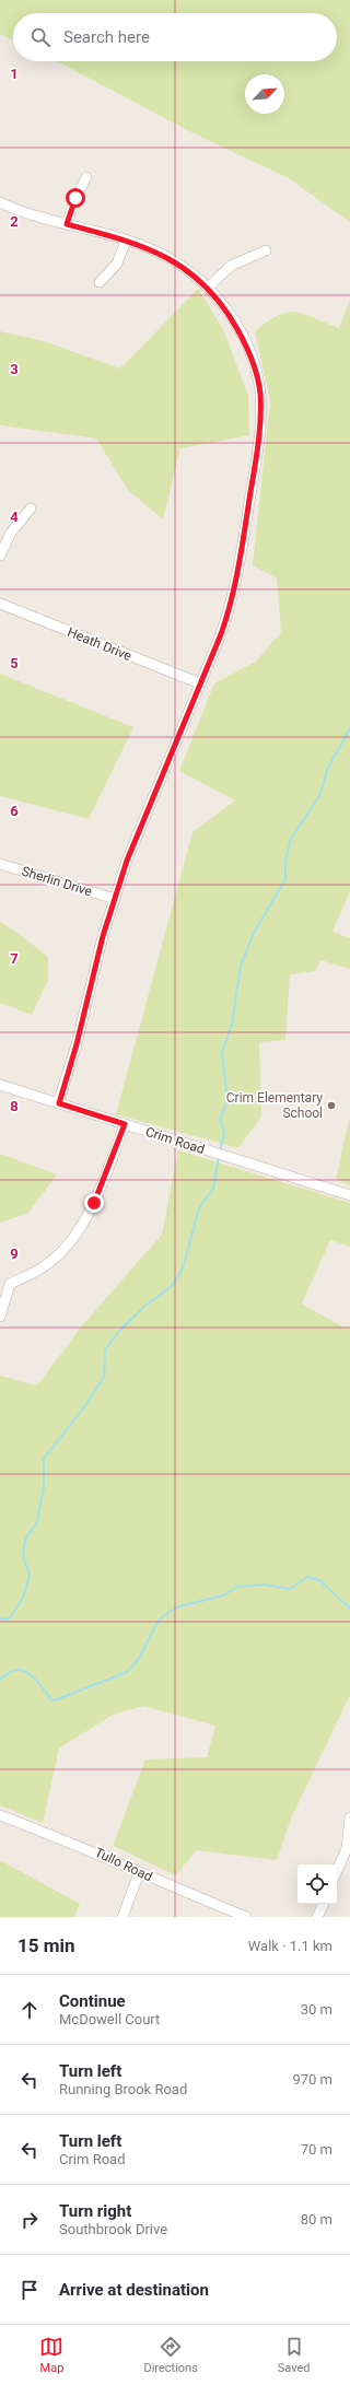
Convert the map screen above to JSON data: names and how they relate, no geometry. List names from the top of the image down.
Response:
{
  "streets": {
    "street": [
      "Heath Drive",
      "Sherlin Drive",
      "Crim Road",
      "Tullo Road"
    ]
  },
  "places": ["Crim Elementary School"],
  "north": "top right",
  "page": {
    "search": "Search here",
    "heading": ["15 min", "Walk · 1.1 km"],
    "list": [
      ["Continue", "McDowell Court", "30 m"],
      ["Turn left", "Running Brook Road", "970 m"],
      ["Turn left", "Crim Road", "70 m"],
      ["Turn right", "Southbrook Drive", "80 m"],
      "Arrive at destination"
    ],
    "nav": ["Map", "Directions", "Saved"]
  },
  "grid": {
    "rows": [
      "1",
      "2",
      "3",
      "4",
      "5",
      "6",
      "7",
      "8",
      "9"
    ]
  }
}
